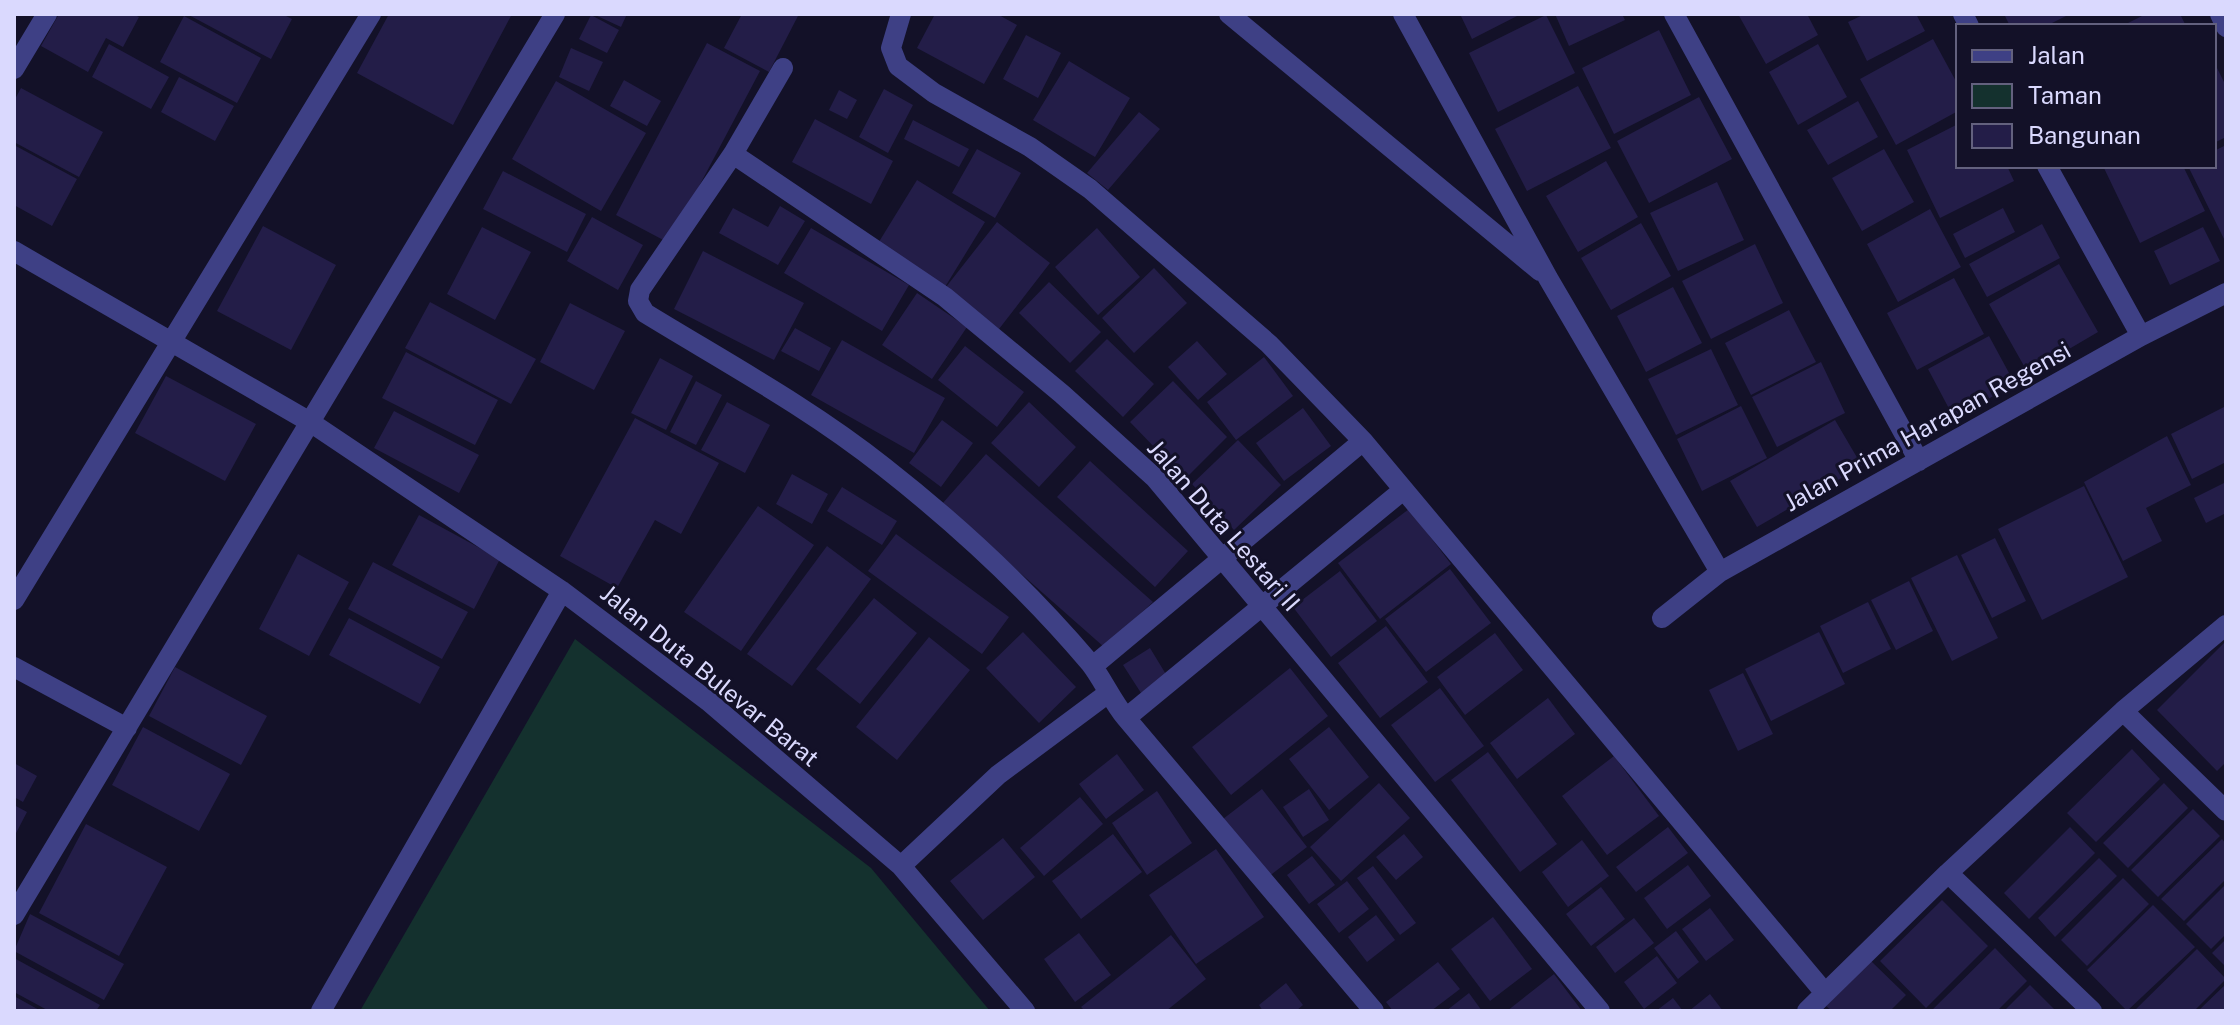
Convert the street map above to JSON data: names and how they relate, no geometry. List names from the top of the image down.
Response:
{
  "streets": {
    "street": ["Jalan Prima Harapan Regensi", "Jalan Duta Lestari II", "Jalan Duta Bulevar Barat"]
  },
  "legend": ["Jalan", "Taman", "Bangunan"]
}
